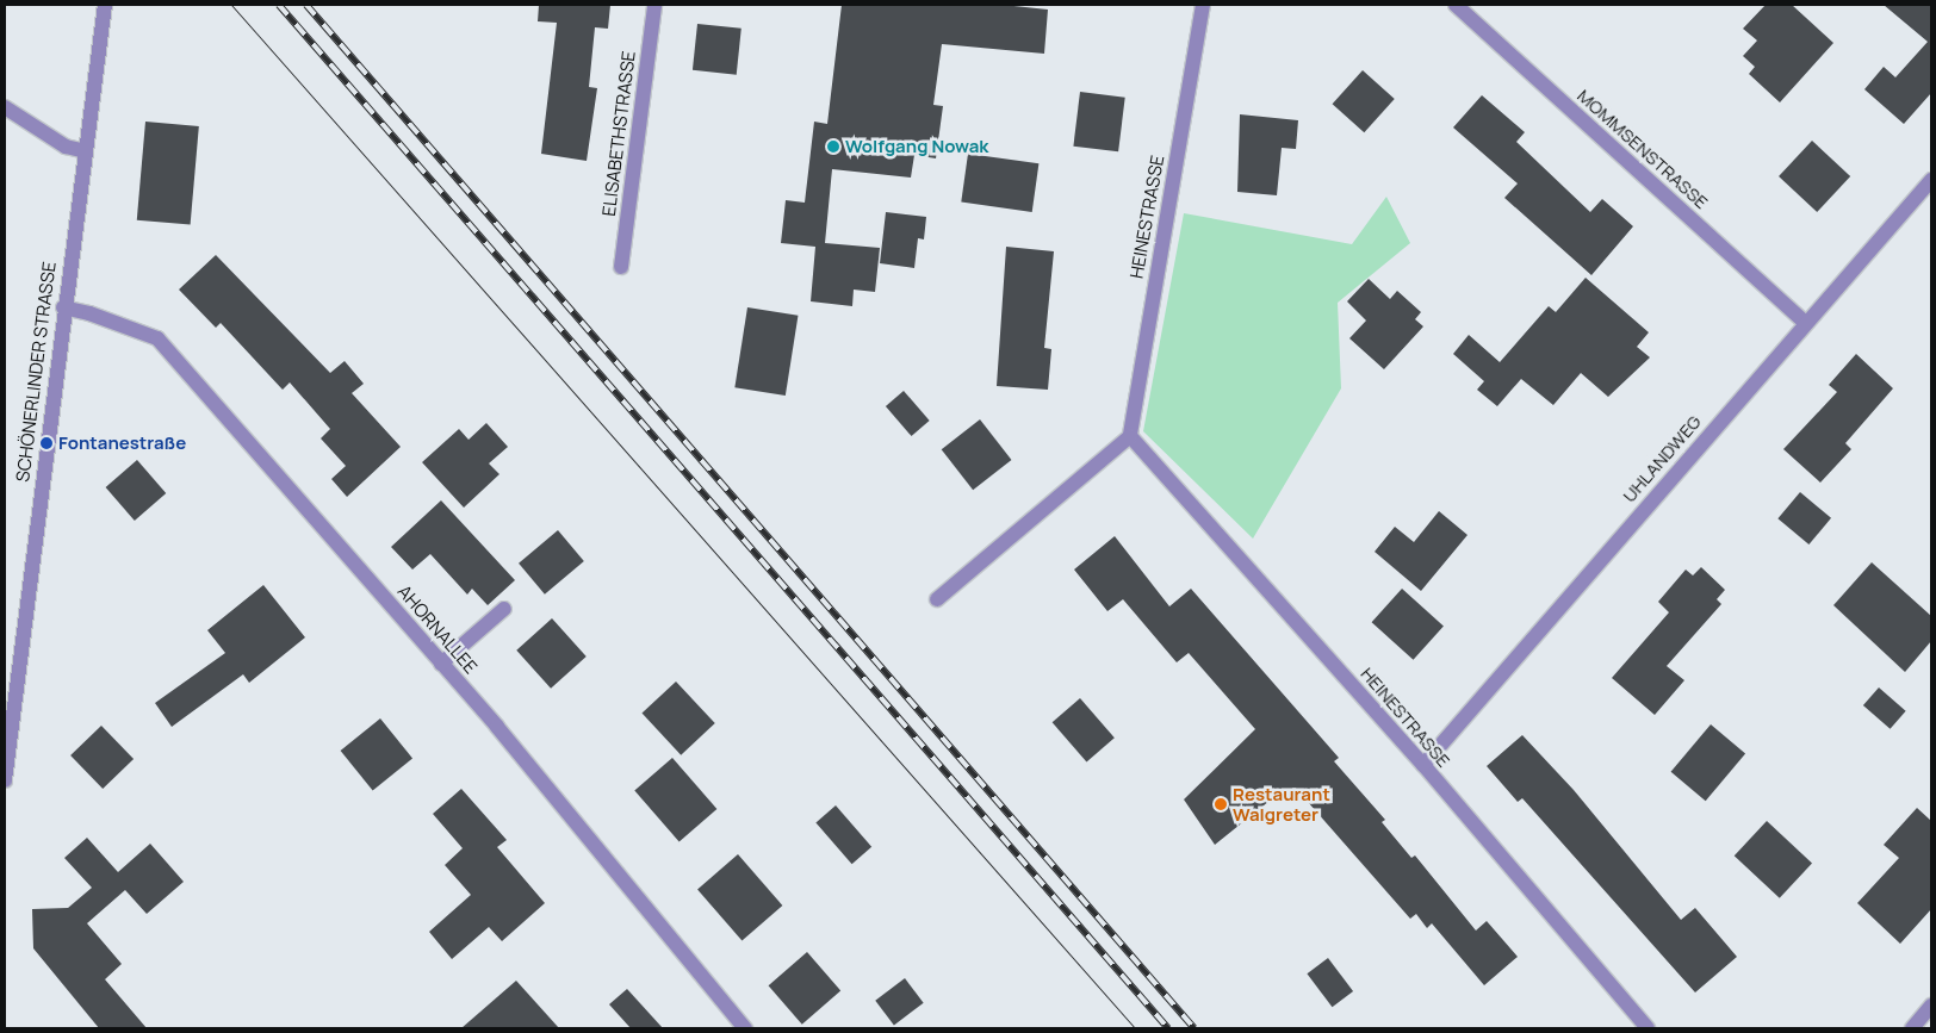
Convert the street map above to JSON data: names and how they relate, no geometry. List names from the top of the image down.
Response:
{
  "streets": {
    "street": [
      "ELISABETHSTRASSE",
      "MOMMSENSTRASSE",
      "HEINESTRASSE",
      "SCHÖNERLINDER STRASSE",
      "UHLANDWEG",
      "AHORNALLEE"
    ]
  },
  "crossings": [
    ["MOMMSENSTRASSE", "UHLANDWEG"],
    ["HEINESTRASSE", "UHLANDWEG"],
    ["SCHÖNERLINDER STRASSE", "AHORNALLEE"]
  ],
  "places": ["Wolfgang Nowak", "Fontanestraße", "Restaurant Walgreter"]
}
